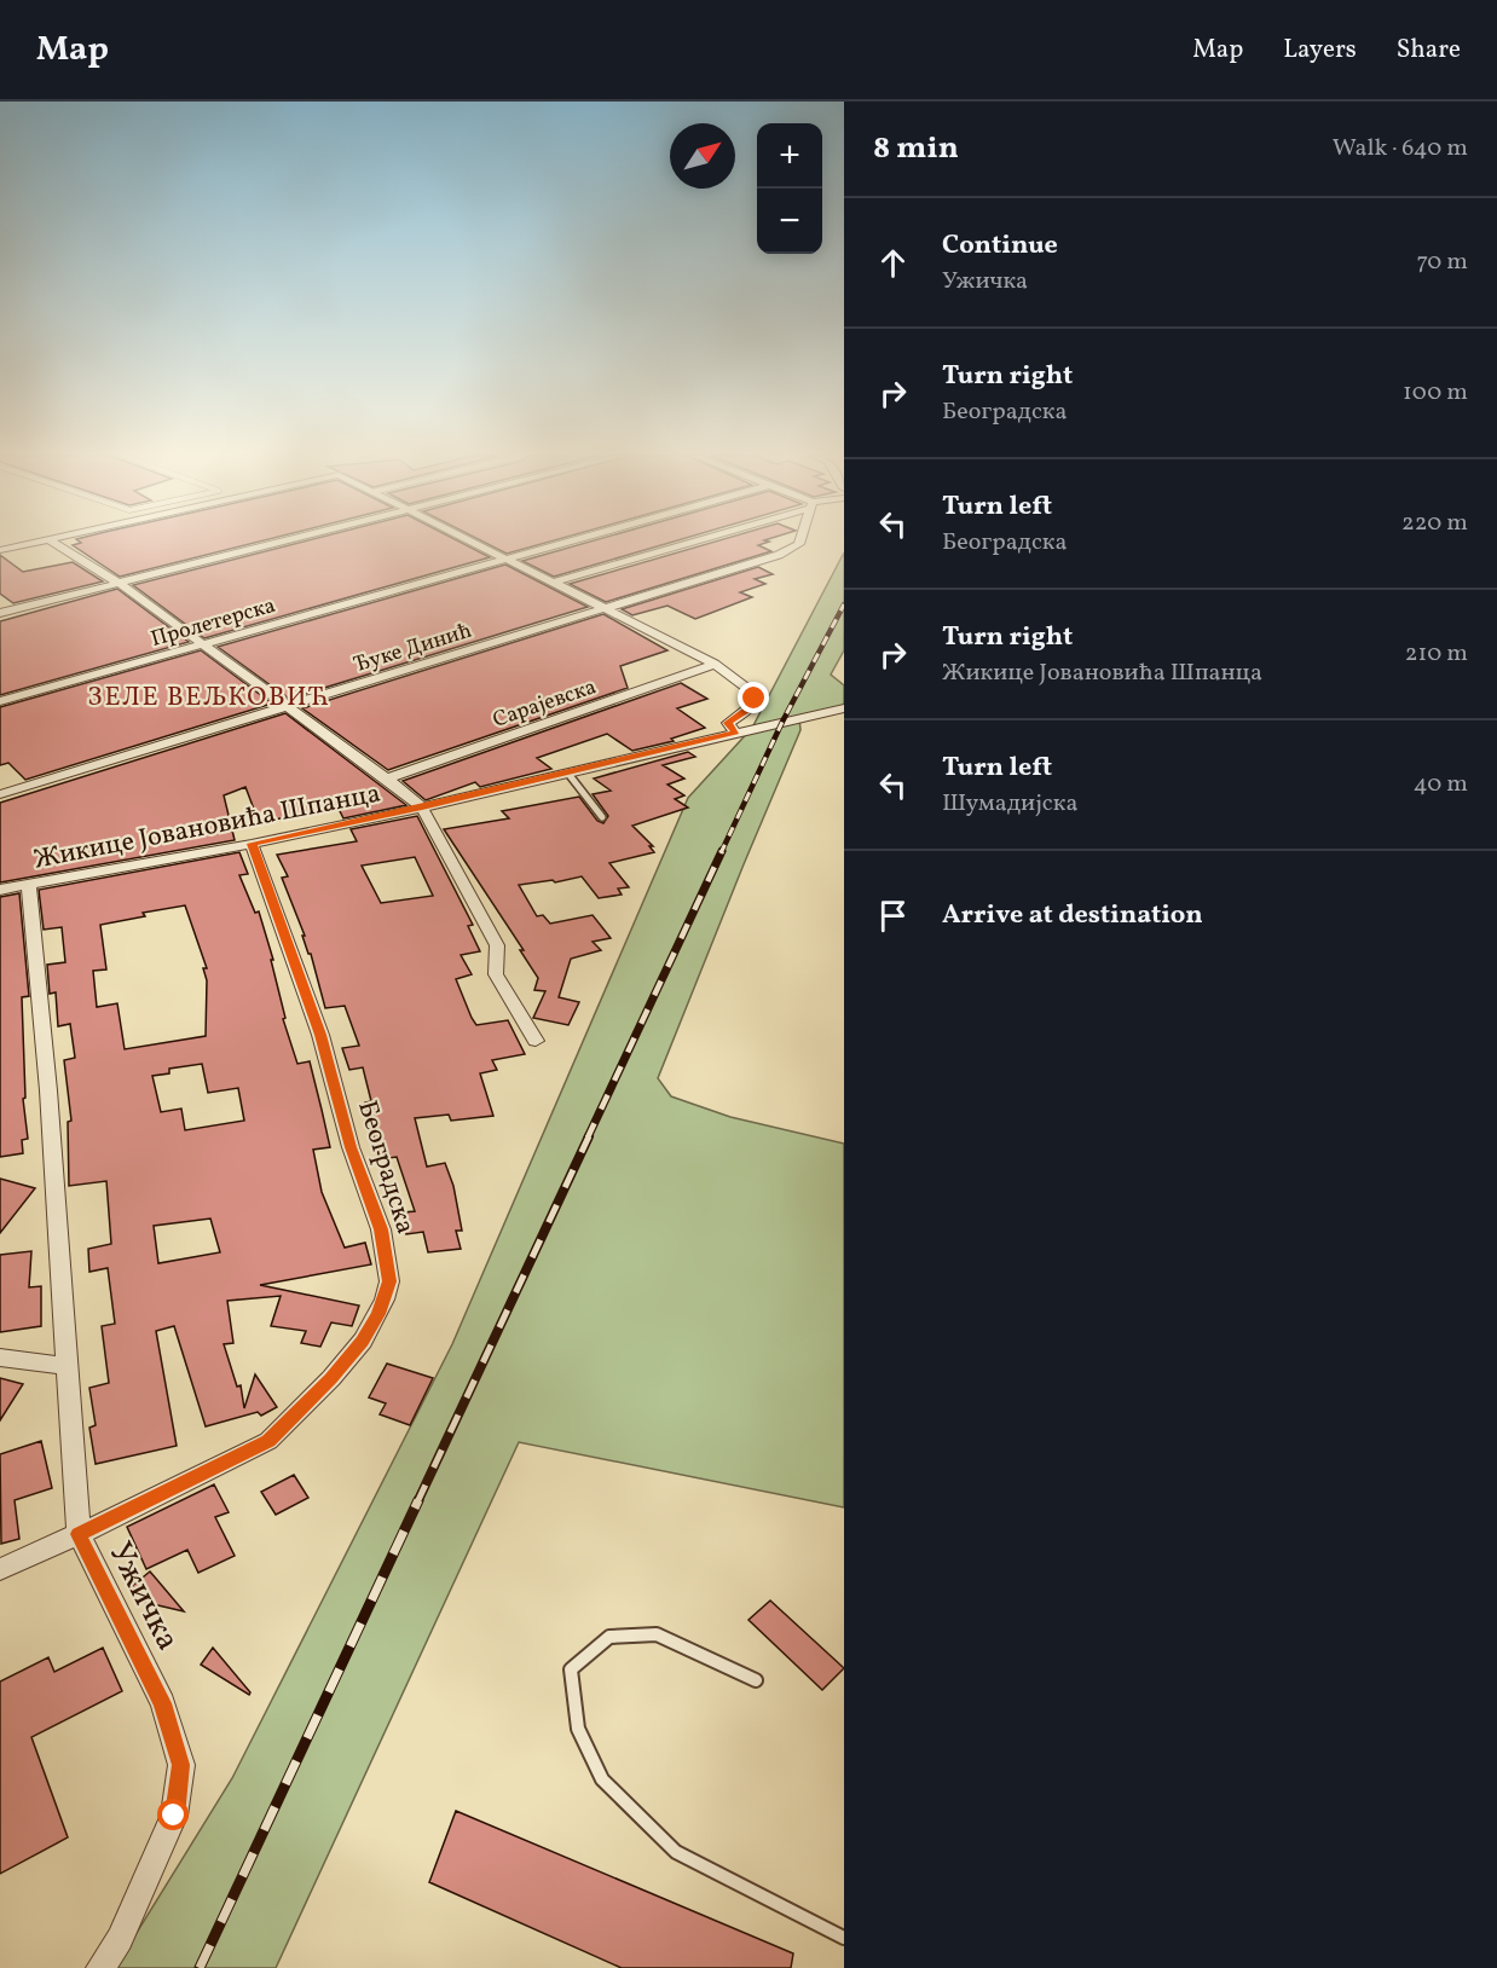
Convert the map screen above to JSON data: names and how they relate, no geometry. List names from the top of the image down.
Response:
{
  "streets": {
    "street": [
      "Пролетерска",
      "Ђуке Динић",
      "Сарајевска",
      "Жикице Јовановића Шпанца",
      "Београдска",
      "Ужичка"
    ]
  },
  "crossings": [
    ["Жикице Јовановића Шпанца", "Београдска"],
    ["Жикице Јовановића Шпанца", "Ужичка"],
    ["Београдска", "Ужичка"]
  ],
  "districts": ["ЗЕЛЕ ВЕЉКОВИЋ"],
  "north": "top right",
  "page": {
    "header": "Map",
    "nav": ["Map", "Layers", "Share"],
    "heading": ["8 min", "Walk · 640 m"],
    "map_buttons": ["+", "−"],
    "list": [
      ["Continue", "Ужичка", "70 m"],
      ["Turn right", "Београдска", "100 m"],
      ["Turn left", "Београдска", "220 m"],
      ["Turn right", "Жикице Јовановића Шпанца", "210 m"],
      ["Turn left", "Шумадијска", "40 m"],
      "Arrive at destination"
    ]
  }
}
